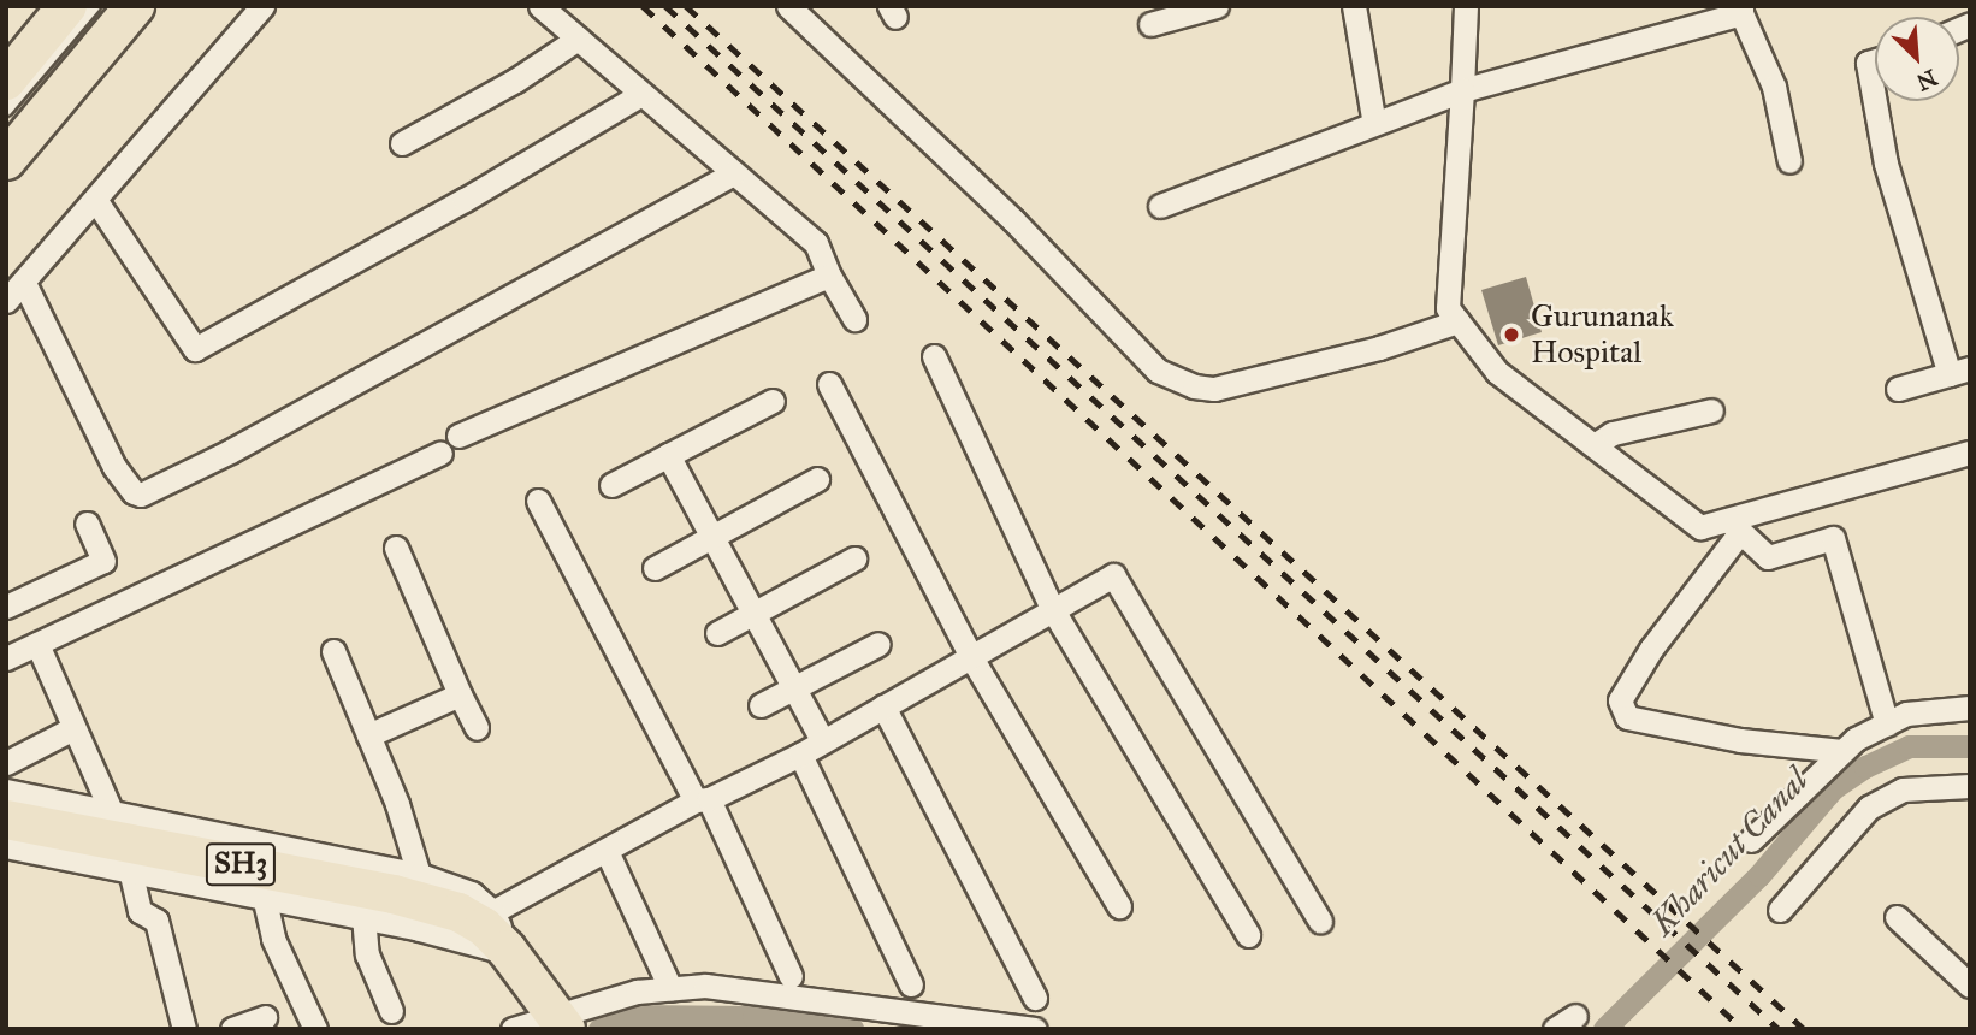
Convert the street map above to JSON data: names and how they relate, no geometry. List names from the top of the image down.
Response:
{
  "streets": {
    "main road": ["SH3"]
  },
  "water": ["Kharicut Canal"],
  "places": ["Gurunanak Hospital"],
  "north": "bottom right"
}
